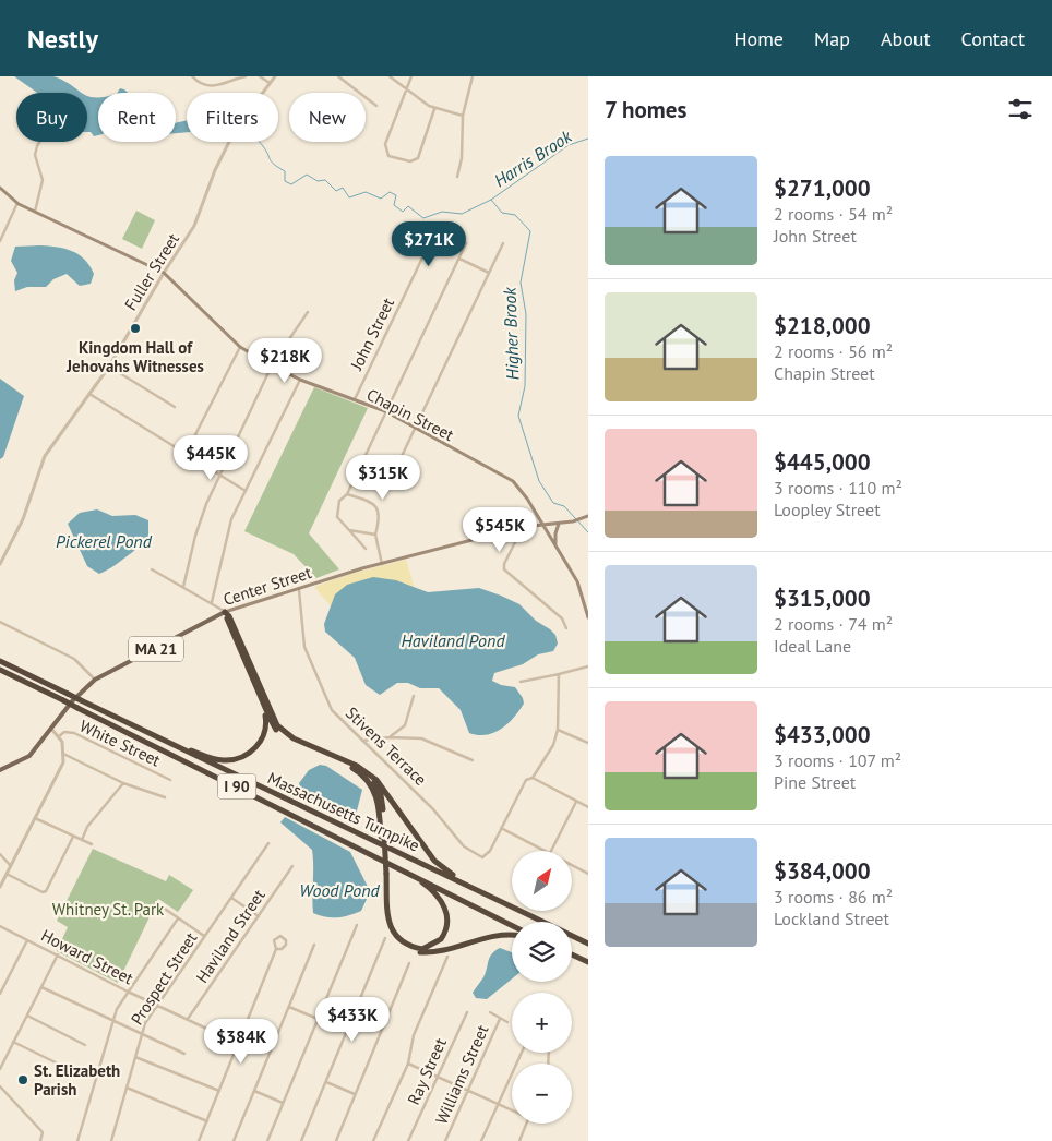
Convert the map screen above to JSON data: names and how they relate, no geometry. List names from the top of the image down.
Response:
{
  "streets": {
    "highway": ["I 90", "Massachusetts Turnpike"],
    "main road": ["Chapin Street", "Center Street", "MA 21"],
    "street": [
      "Fuller Street",
      "John Street",
      "White Street",
      "Stivens Terrace",
      "Haviland Street",
      "Howard Street",
      "Prospect Street",
      "Ray Street",
      "Williams Street"
    ]
  },
  "crossings": [
    ["Fuller Street", "Chapin Street"],
    ["John Street", "Chapin Street"],
    ["Chapin Street", "Center Street"],
    ["Center Street", "Stivens Terrace"],
    ["Haviland Street", "Howard Street"],
    ["Howard Street", "Prospect Street"]
  ],
  "water": [
    "Harris Brook",
    "Higher Brook",
    "Pickerel Pond",
    "Haviland Pond",
    "Wood Pond"
  ],
  "parks": ["Whitney St. Park"],
  "places": ["Kingdom Hall of Jehovahs Witnesses", "St. Elizabeth Parish"],
  "north": "top right",
  "page": {
    "header": "Nestly",
    "nav": [
      "Home",
      "Map",
      "About",
      "Contact"
    ],
    "heading": "7 homes",
    "chip": [
      "Buy",
      "Rent",
      "Filters",
      "New"
    ],
    "list": [
      {
        "name": "$271,000",
        "note": "2 rooms · 54 m² · John Street"
      },
      {
        "name": "$218,000",
        "note": "2 rooms · 56 m² · Chapin Street"
      },
      {
        "name": "$445,000",
        "note": "3 rooms · 110 m² · Loopley Street"
      },
      {
        "name": "$315,000",
        "note": "2 rooms · 74 m² · Ideal Lane"
      },
      {
        "name": "$433,000",
        "note": "3 rooms · 107 m² · Pine Street"
      },
      {
        "name": "$384,000",
        "note": "3 rooms · 86 m² · Lockland Street"
      }
    ],
    "price": [
      "$271K",
      "$218K",
      "$445K",
      "$315K",
      "$545K",
      "$433K",
      "$384K"
    ],
    "map_buttons": ["+", "−"]
  }
}
